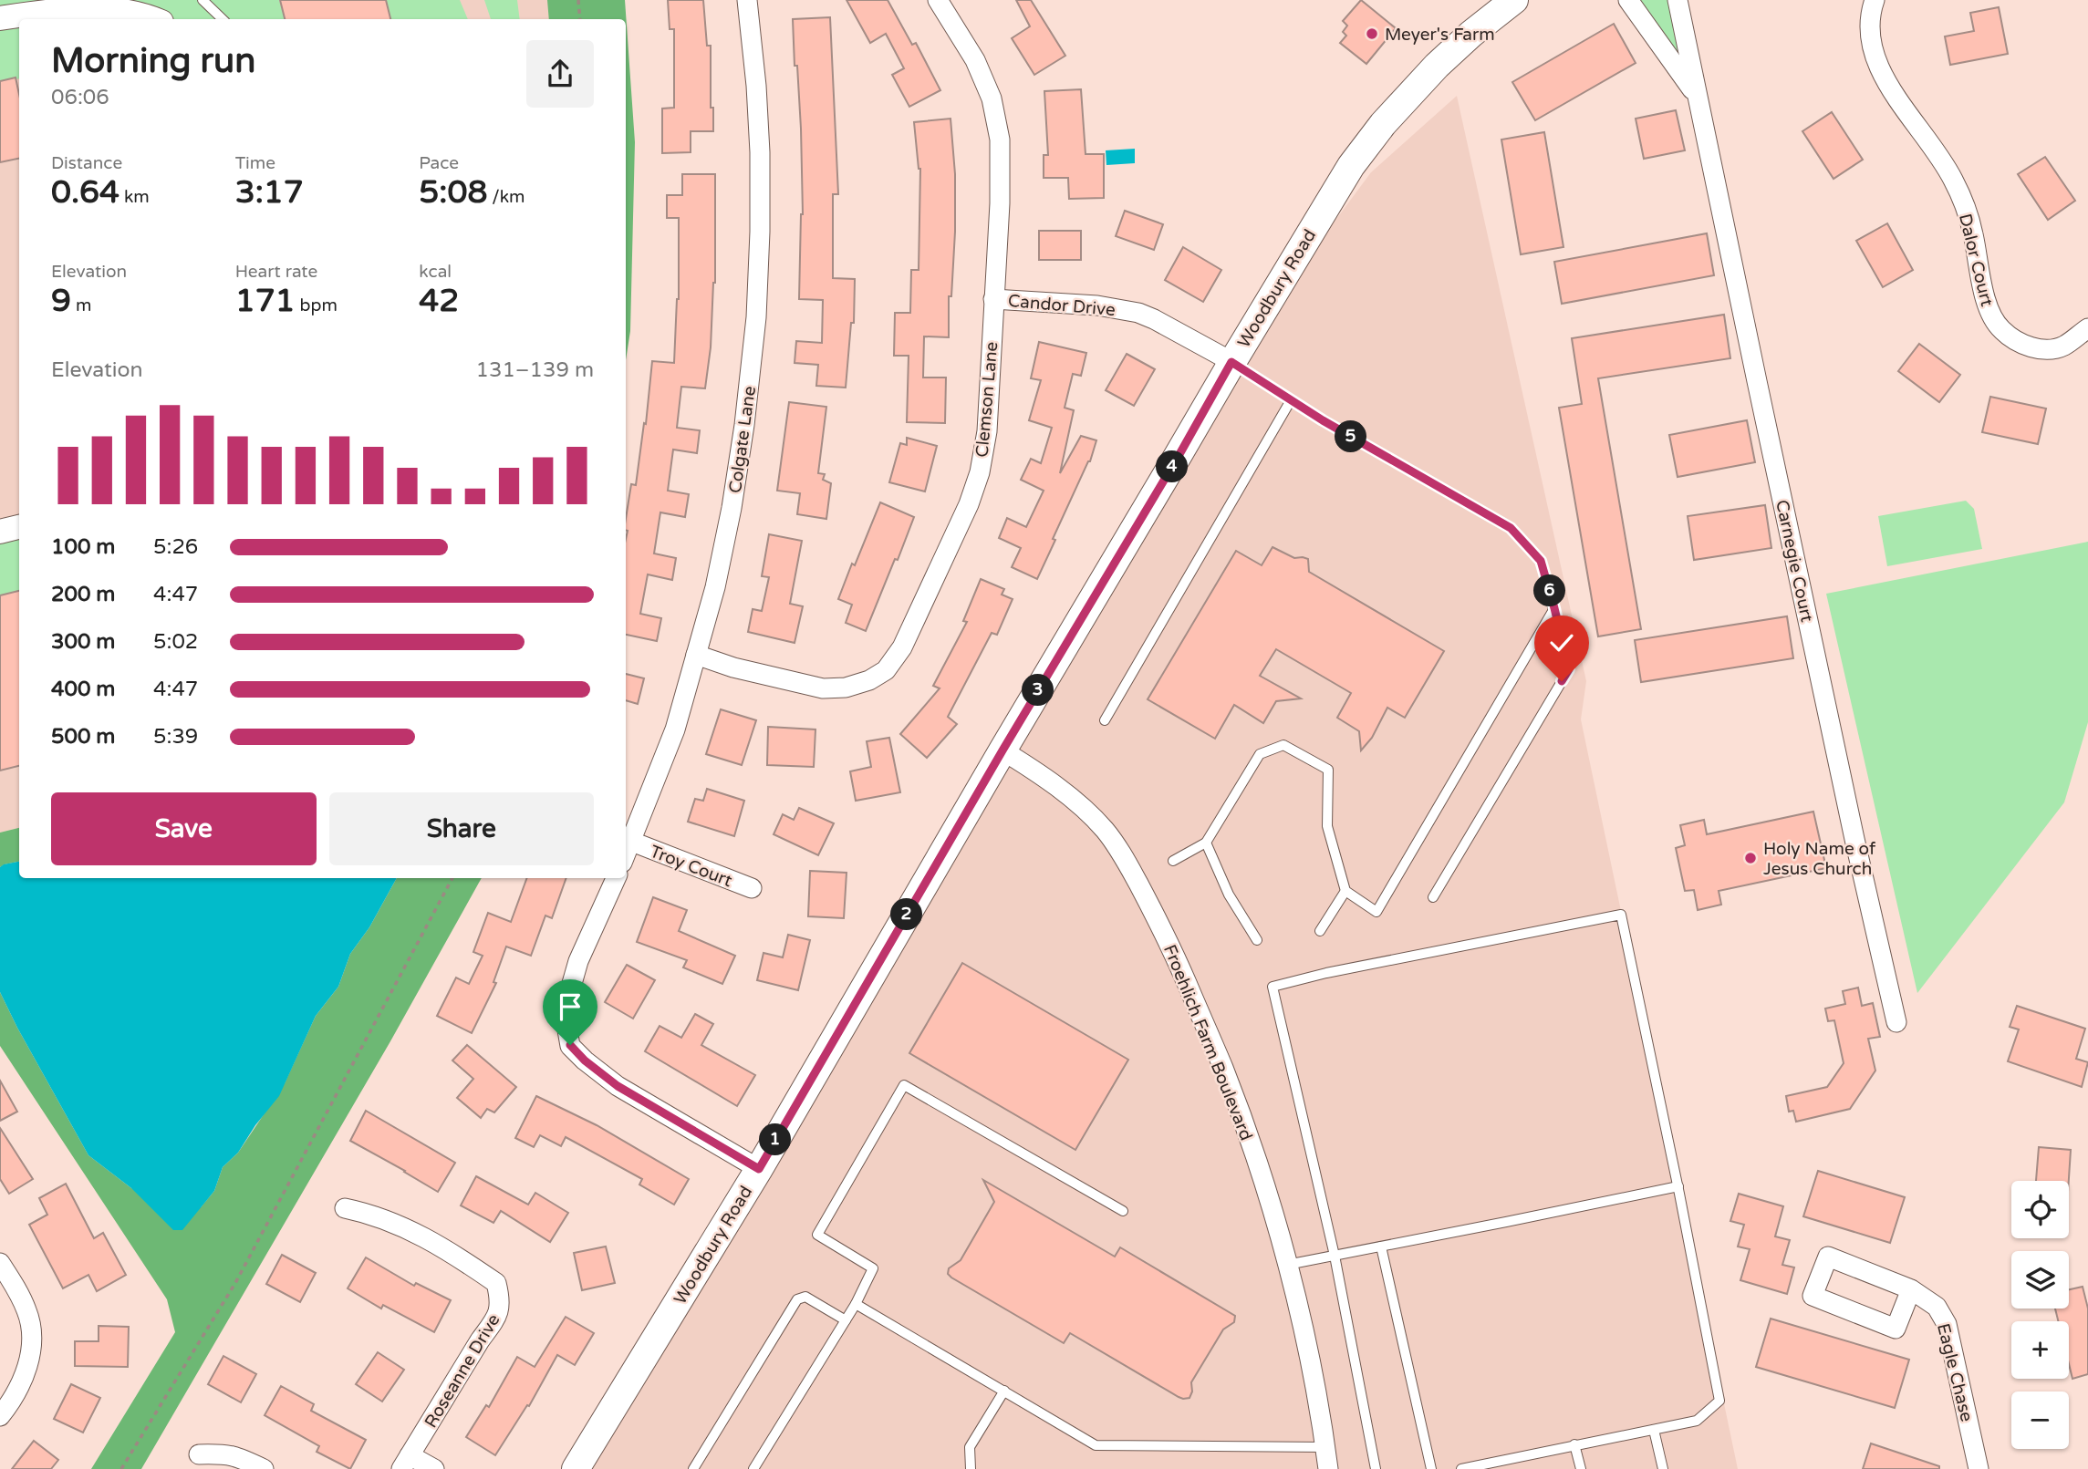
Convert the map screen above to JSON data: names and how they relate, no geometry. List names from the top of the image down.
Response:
{
  "streets": {
    "main road": ["Woodbury Road"],
    "street": [
      "Dalor Court",
      "Candor Drive",
      "Clemson Lane",
      "Colgate Lane",
      "Carnegie Court",
      "Troy Court",
      "Froehlich Farm Boulevard",
      "Roseanne Drive",
      "Eagle Chase"
    ]
  },
  "crossings": [
    ["Woodbury Road", "Candor Drive"],
    ["Woodbury Road", "Froehlich Farm Boulevard"],
    ["Candor Drive", "Clemson Lane"],
    ["Clemson Lane", "Colgate Lane"],
    ["Colgate Lane", "Troy Court"]
  ],
  "places": ["Meyer's Farm", "Holy Name of Jesus Church"],
  "page": {
    "heading": ["Morning run", "06:06"],
    "stats": [
      ["Distance", "0.64 km"],
      ["Time", "3:17"],
      ["Pace", "5:08 /km"],
      ["Elevation", "9 m"],
      ["Heart rate", "171 bpm"],
      ["kcal", "42"]
    ],
    "chart": ["Elevation", "131–139 m"],
    "pins": [
      "5",
      "4",
      "6",
      "3",
      "2",
      "1"
    ],
    "list": [
      {
        "name": "100 m",
        "note": "5:26"
      },
      {
        "name": "200 m",
        "note": "4:47"
      },
      {
        "name": "300 m",
        "note": "5:02"
      },
      {
        "name": "400 m",
        "note": "4:47"
      },
      {
        "name": "500 m",
        "note": "5:39"
      }
    ],
    "buttons": ["Save", "Share"],
    "map_buttons": ["+", "−"]
  }
}
